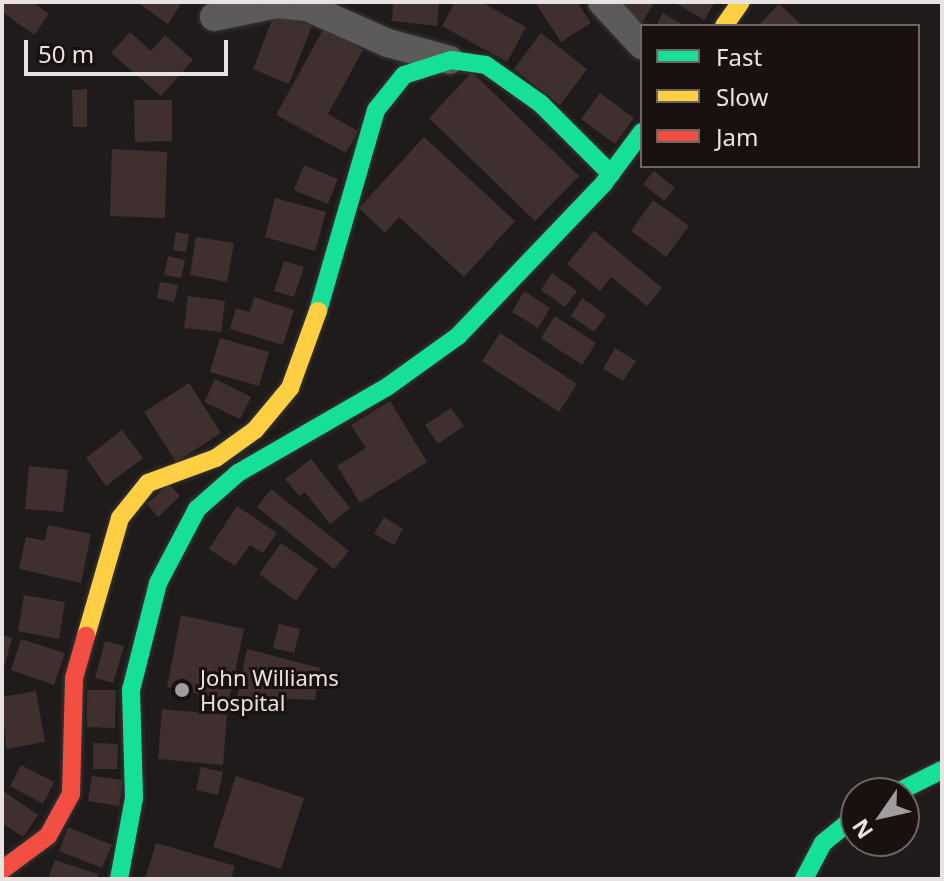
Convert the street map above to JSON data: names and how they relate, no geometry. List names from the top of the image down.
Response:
{
  "places": ["John Williams Hospital"],
  "legend": ["Fast", "Slow", "Jam"],
  "scale_bar": "50 m",
  "north": "bottom left"
}
